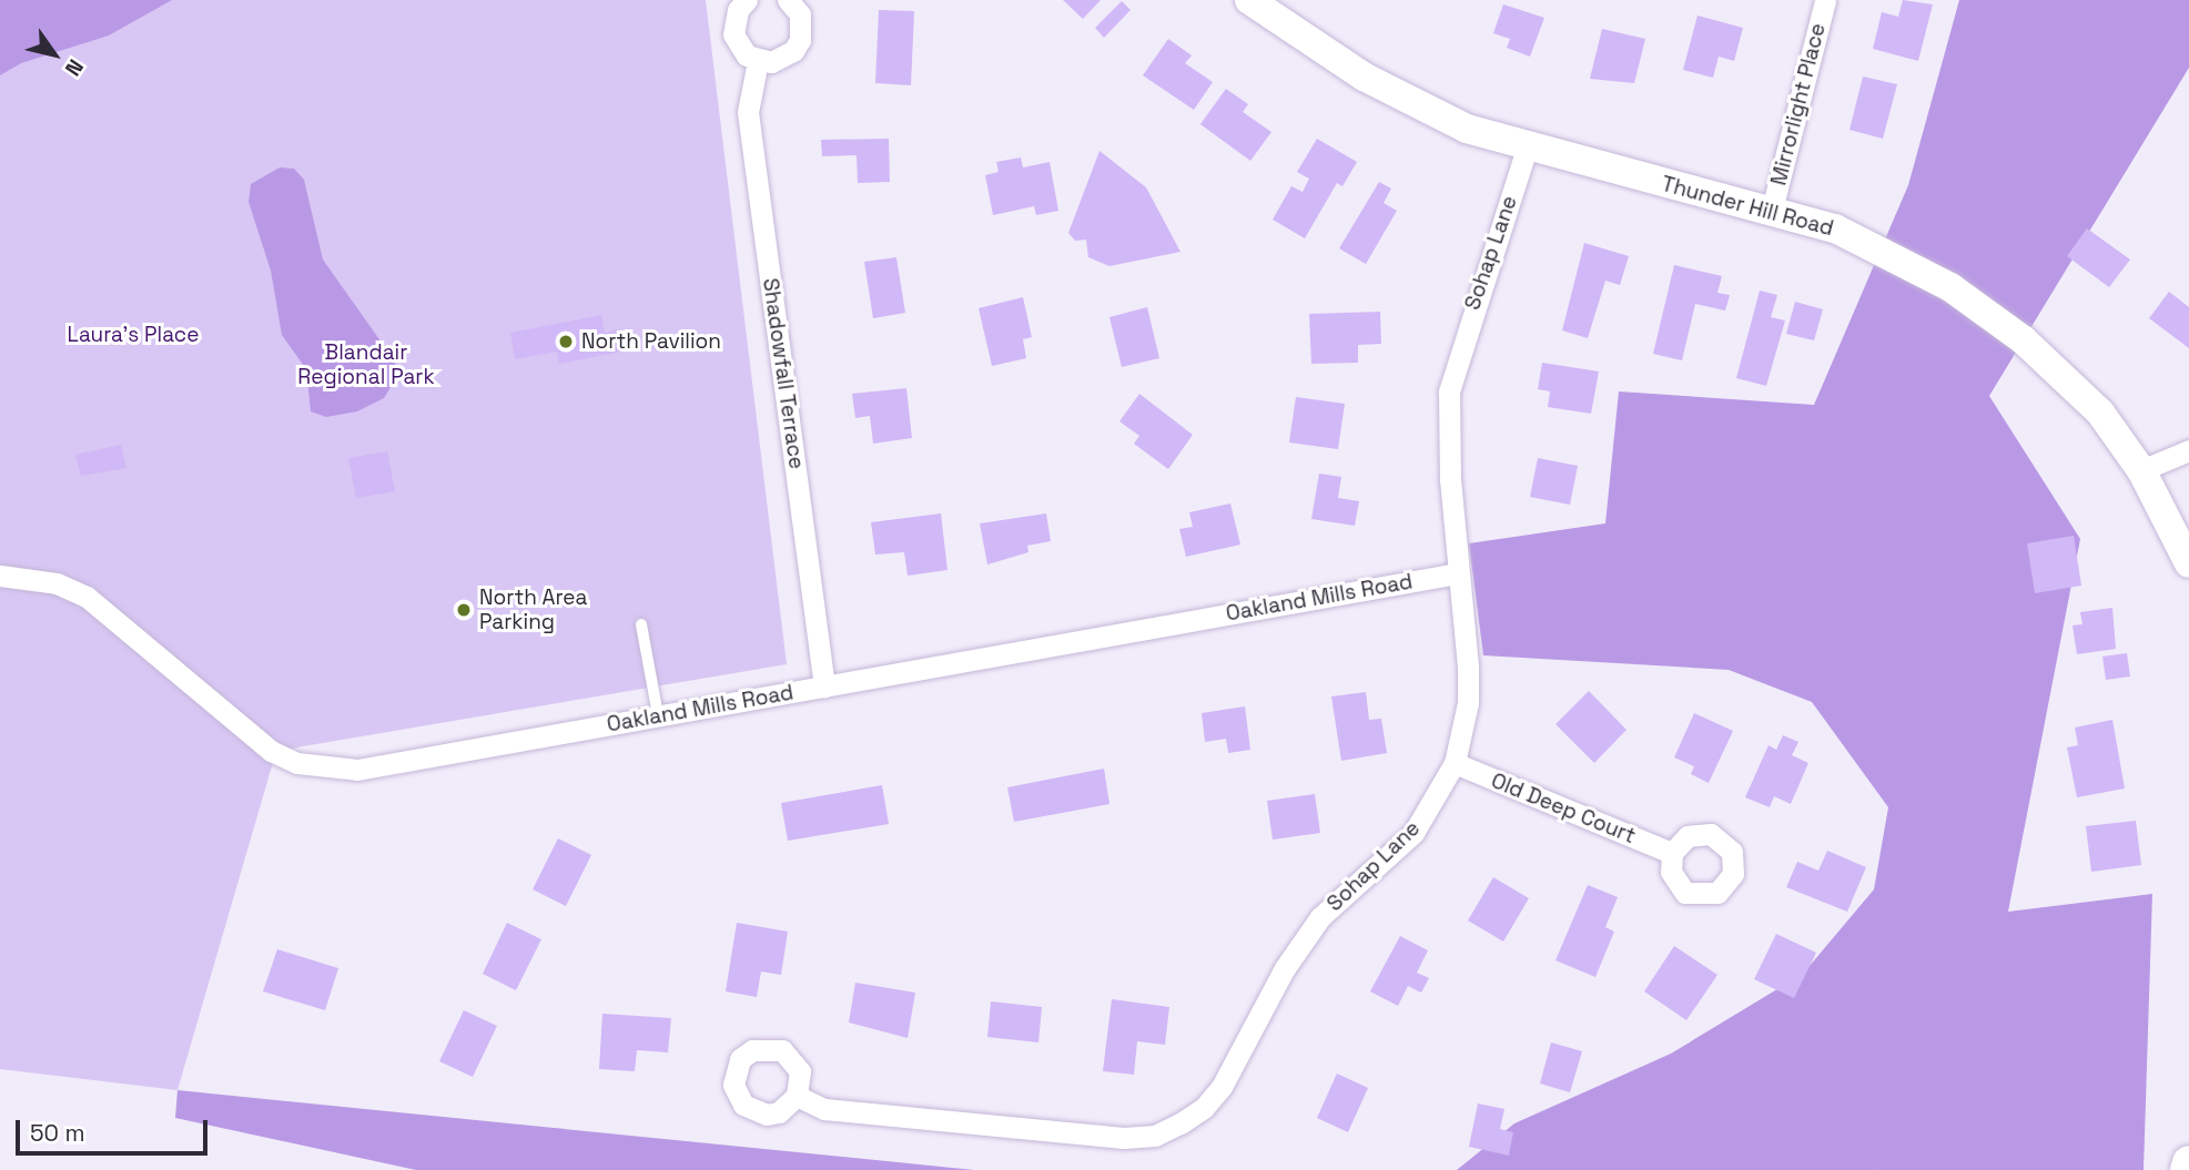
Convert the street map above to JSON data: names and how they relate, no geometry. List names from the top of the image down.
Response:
{
  "streets": {
    "street": [
      "Mirrorlight Place",
      "Thunder Hill Road",
      "Sohap Lane",
      "Shadowfall Terrace",
      "Oakland Mills Road",
      "Old Deep Court"
    ]
  },
  "crossings": [
    ["Mirrorlight Place", "Thunder Hill Road"],
    ["Thunder Hill Road", "Sohap Lane"],
    ["Sohap Lane", "Oakland Mills Road"],
    ["Sohap Lane", "Old Deep Court"],
    ["Shadowfall Terrace", "Oakland Mills Road"]
  ],
  "parks": ["Laura's Place", "Blandair Regional Park"],
  "places": ["North Pavilion", "North Area Parking"],
  "scale_bar": "50 m",
  "north": "bottom right"
}
